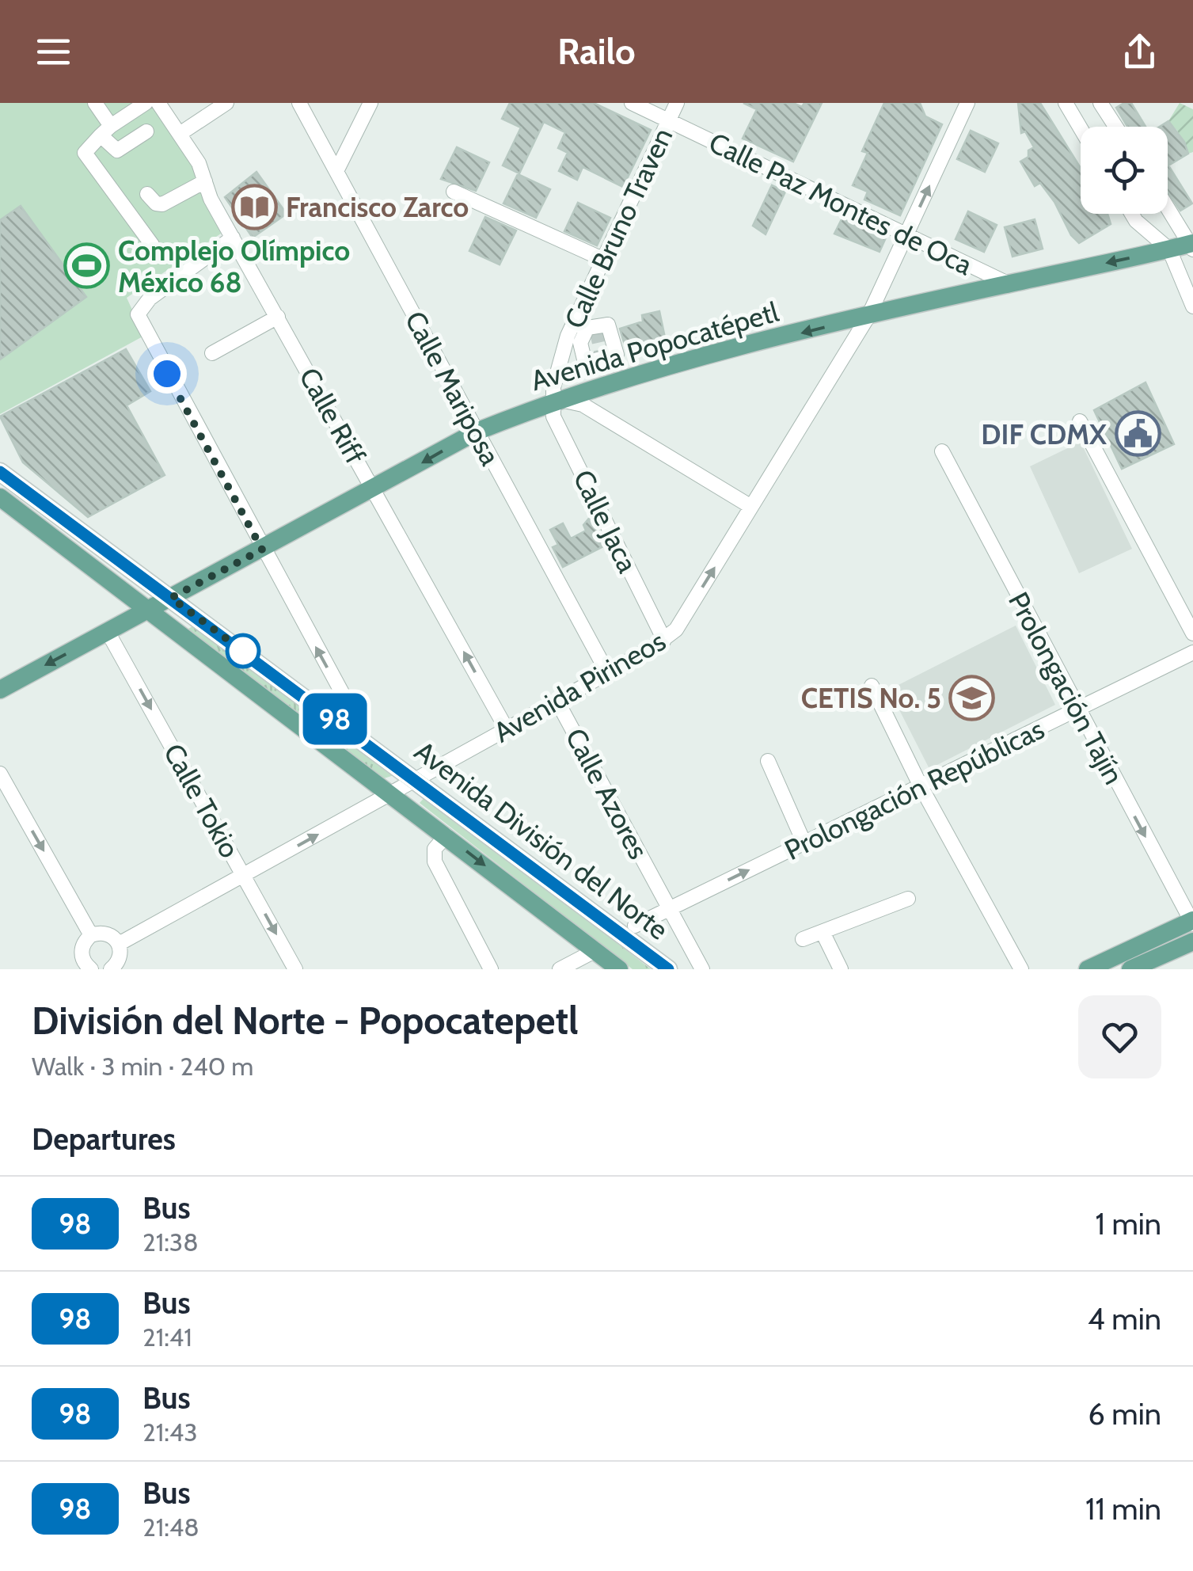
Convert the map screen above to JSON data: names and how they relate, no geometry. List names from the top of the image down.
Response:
{
  "streets": {
    "main road": ["Avenida Popocatépetl", "Avenida División del Norte"],
    "street": [
      "Calle Paz Montes de Oca",
      "Calle Bruno Traven",
      "Calle Mariposa",
      "Calle Riff",
      "Calle Jaca",
      "Avenida Pirineos",
      "Prolongación Tajín",
      "Prolongación Repúblicas",
      "Calle Azores",
      "Calle Tokio"
    ]
  },
  "crossings": [
    ["Calle Paz Montes de Oca", "Calle Bruno Traven"],
    ["Calle Paz Montes de Oca", "Avenida Popocatépetl"],
    ["Calle Paz Montes de Oca", "Avenida Pirineos"],
    ["Calle Bruno Traven", "Avenida Popocatépetl"],
    ["Calle Bruno Traven", "Calle Jaca"],
    ["Avenida Popocatépetl", "Calle Mariposa"],
    ["Avenida Popocatépetl", "Calle Riff"],
    ["Avenida Popocatépetl", "Calle Jaca"],
    ["Avenida Popocatépetl", "Avenida Pirineos"],
    ["Avenida Popocatépetl", "Calle Tokio"],
    ["Avenida Popocatépetl", "Avenida División del Norte"],
    ["Calle Mariposa", "Avenida Pirineos"],
    ["Calle Riff", "Avenida Pirineos"],
    ["Calle Jaca", "Avenida Pirineos"],
    ["Avenida Pirineos", "Calle Azores"],
    ["Avenida Pirineos", "Calle Tokio"],
    ["Avenida Pirineos", "Avenida División del Norte"],
    ["Prolongación Tajín", "Prolongación Repúblicas"],
    ["Prolongación Repúblicas", "Calle Azores"]
  ],
  "one_way": [
    "Avenida Popocatépetl",
    "Calle Riff",
    "Avenida Pirineos",
    "Prolongación Tajín",
    "Calle Tokio"
  ],
  "places": {
    "library": ["Francisco Zarco"],
    "sports": ["Complejo Olímpico México 68"],
    "public building": ["DIF CDMX"],
    "school or university": ["CETIS No. 5"]
  },
  "lines": ["bus line 98"],
  "page": {
    "header": "Railo",
    "on_map": "98",
    "heading": [
      ["División del Norte - Popocatepetl", "Walk · 3 min · 240 m"],
      "Departures"
    ],
    "list": [
      {
        "mark": "98",
        "name": "Bus",
        "note": "21:38",
        "value": "1 min"
      },
      {
        "mark": "98",
        "name": "Bus",
        "note": "21:41",
        "value": "4 min"
      },
      {
        "mark": "98",
        "name": "Bus",
        "note": "21:43",
        "value": "6 min"
      },
      {
        "mark": "98",
        "name": "Bus",
        "note": "21:48",
        "value": "11 min"
      }
    ]
  }
}
